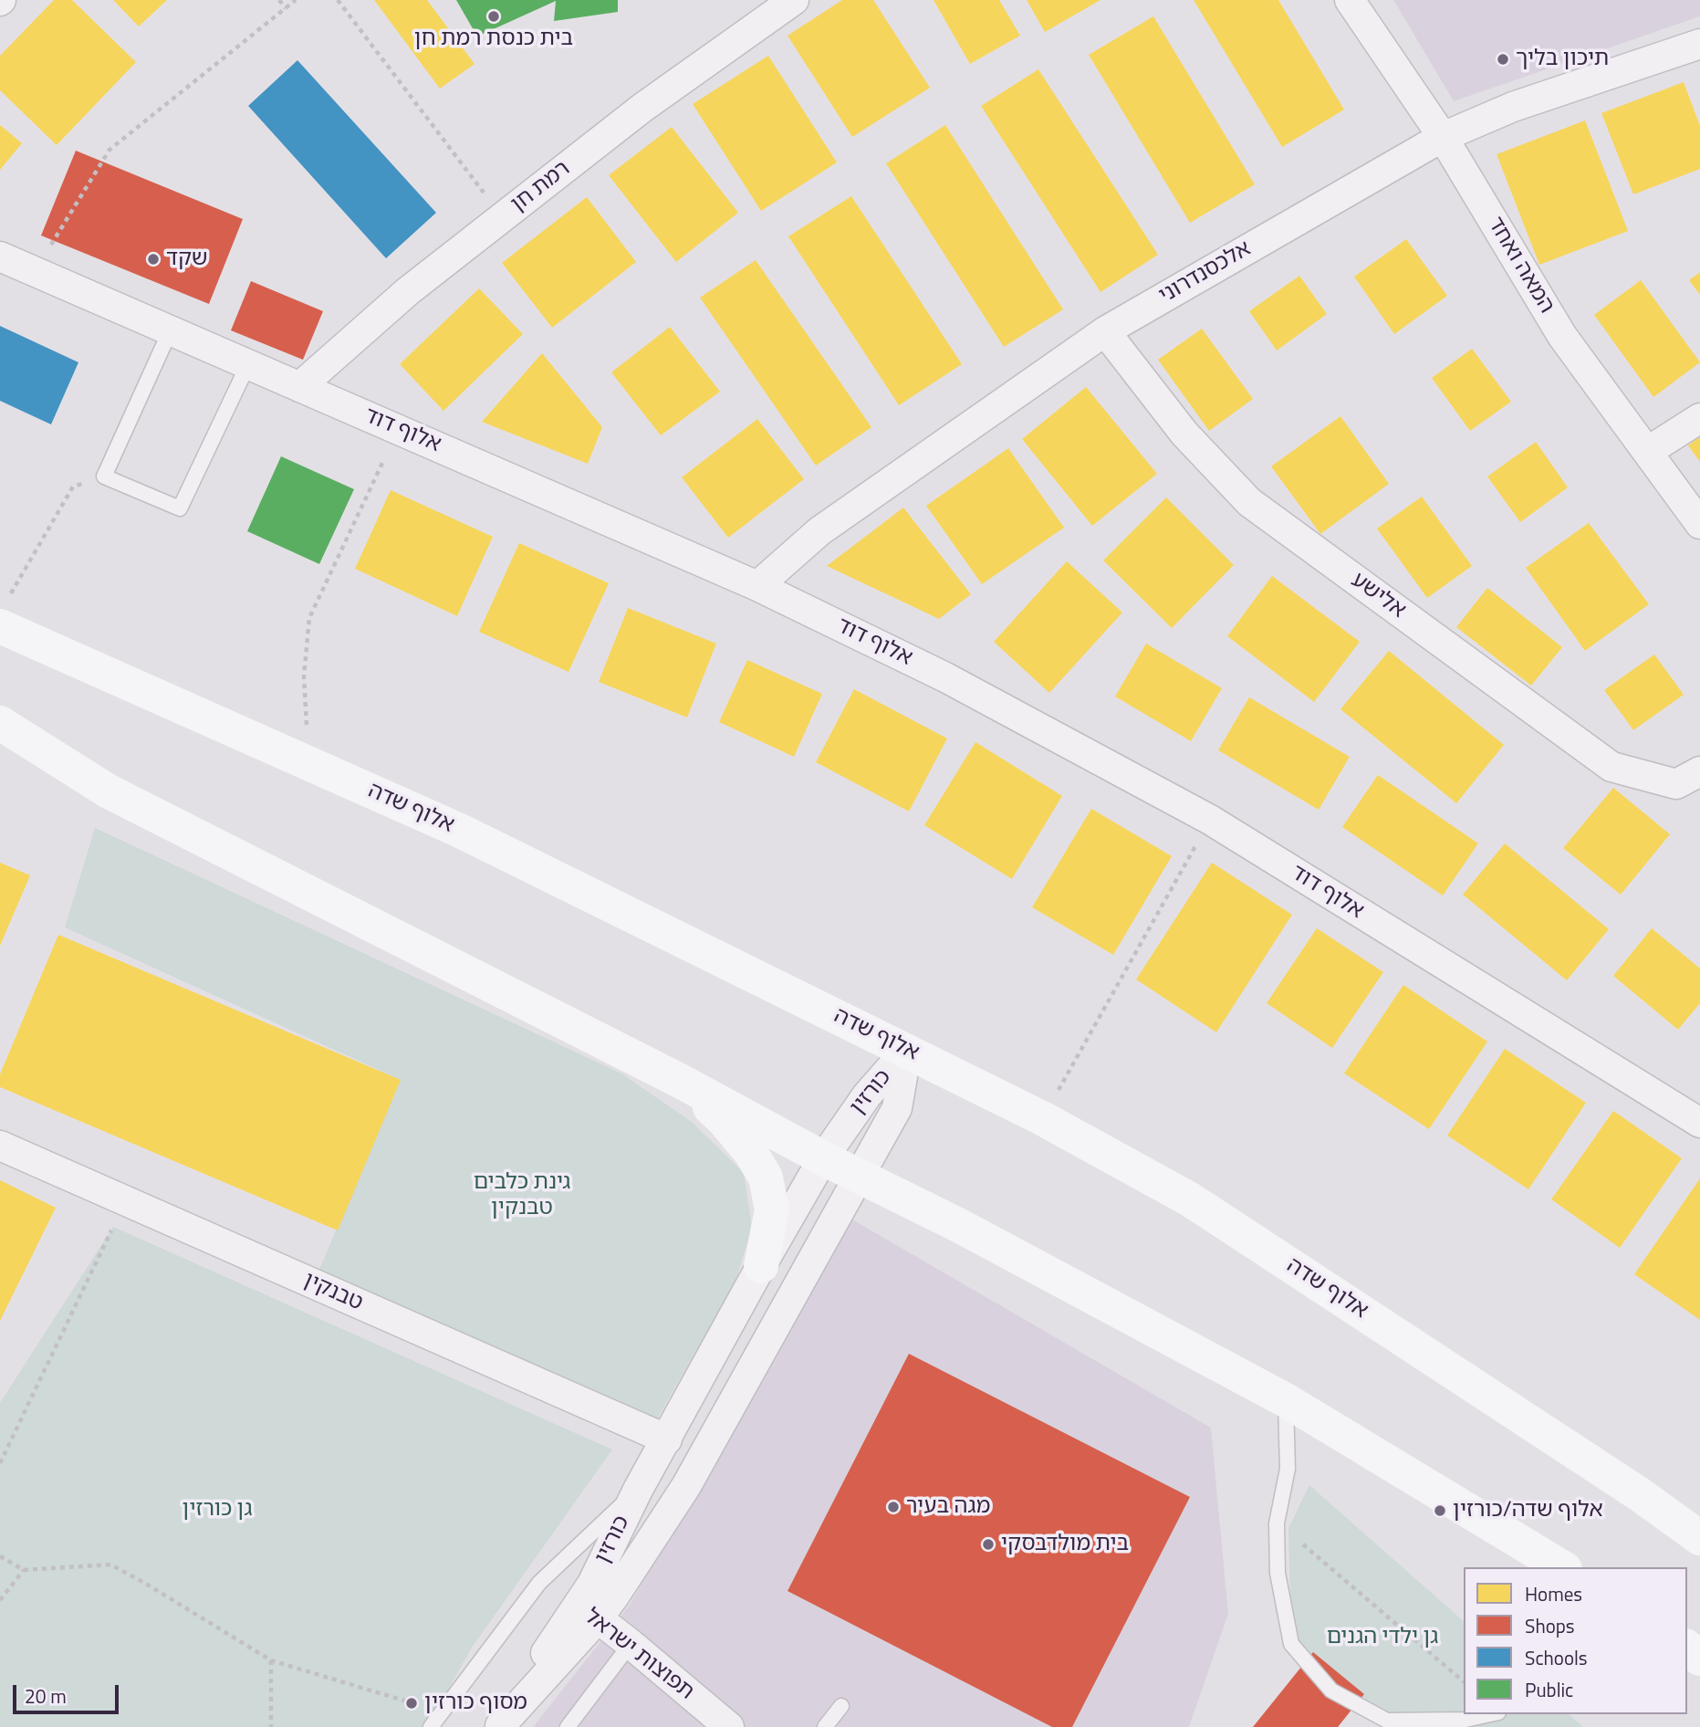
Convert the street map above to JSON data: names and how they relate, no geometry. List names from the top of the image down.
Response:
{
  "streets": {
    "main road": ["אלוף שדה"],
    "street": [
      "רמת חן",
      "המאה ואחד",
      "אלכסנדרוני",
      "אלוף דוד",
      "אלישע",
      "כורזין",
      "טבנקין",
      "תפוצות ישראל"
    ]
  },
  "crossings": [
    ["רמת חן", "אלוף דוד"],
    ["המאה ואחד", "אלכסנדרוני"],
    ["אלכסנדרוני", "אלוף דוד"],
    ["אלכסנדרוני", "אלישע"],
    ["אלוף שדה", "כורזין"],
    ["כורזין", "טבנקין"],
    ["כורזין", "תפוצות ישראל"]
  ],
  "parks": ["גינת כלבים טבנקין", "גן כורזין", "גן ילדי הגנים"],
  "places": [
    "בית כנסת רמת חן",
    "תיכון בליך",
    "שקד",
    "מגה בעיר",
    "אלוף שדה/כורזין",
    "בית מולדבסקי",
    "מסוף כורזין"
  ],
  "legend": [
    "Homes",
    "Shops",
    "Schools",
    "Public"
  ],
  "scale_bar": "20 m"
}
